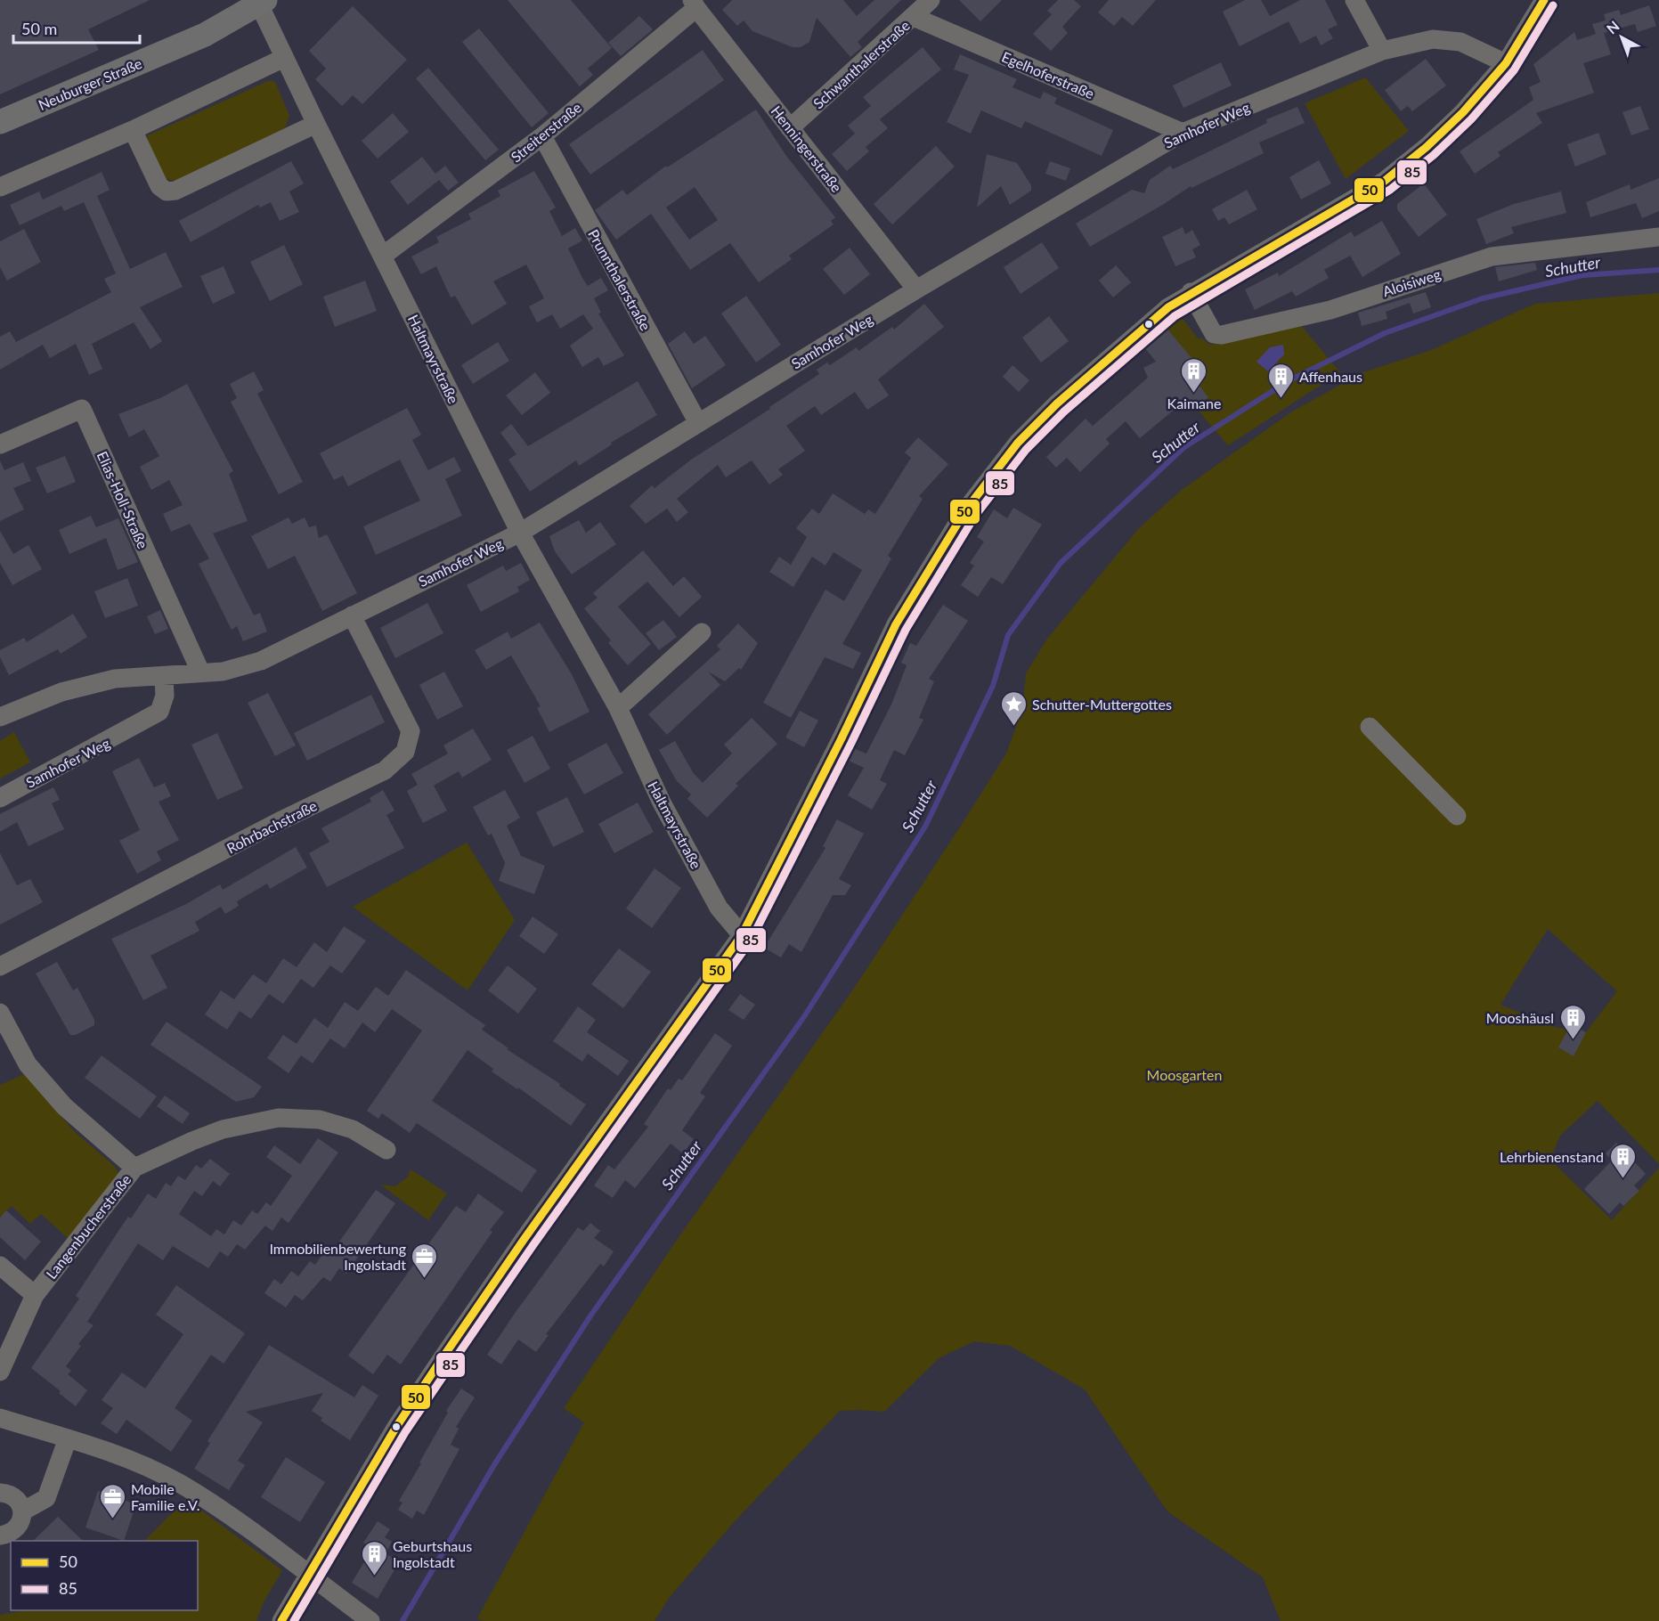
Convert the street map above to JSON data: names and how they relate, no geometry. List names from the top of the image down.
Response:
{
  "streets": {
    "main road": ["Neuburger Straße"],
    "street": [
      "Schwanthalerstraße",
      "Egelhoferstraße",
      "Samhofer Weg",
      "Streiterstraße",
      "Henningerstraße",
      "Prunnthalerstraße",
      "Aloisiweg",
      "Haltmayrstraße",
      "Elias-Holl-Straße",
      "Rohrbachstraße",
      "Langenbucherstraße"
    ]
  },
  "crossings": [
    ["Schwanthalerstraße", "Egelhoferstraße"],
    ["Schwanthalerstraße", "Henningerstraße"],
    ["Egelhoferstraße", "Samhofer Weg"],
    ["Neuburger Straße", "Haltmayrstraße"],
    ["Samhofer Weg", "Henningerstraße"],
    ["Samhofer Weg", "Prunnthalerstraße"],
    ["Samhofer Weg", "Haltmayrstraße"],
    ["Samhofer Weg", "Elias-Holl-Straße"],
    ["Samhofer Weg", "Rohrbachstraße"],
    ["Streiterstraße", "Henningerstraße"],
    ["Streiterstraße", "Prunnthalerstraße"],
    ["Streiterstraße", "Haltmayrstraße"]
  ],
  "water": ["Schutter"],
  "parks": ["Moosgarten"],
  "places": {
    "building": [
      "Kaimane",
      "Affenhaus",
      "Mooshäusl",
      "Lehrbienenstand",
      "Geburtshaus Ingolstadt"
    ],
    "place": ["Schutter-Muttergottes"],
    "office": ["Immobilienbewertung Ingolstadt", "Mobile Familie e.V."]
  },
  "lines": ["transit line 50", "transit line 85"],
  "legend": ["50", "85"],
  "scale_bar": "50 m",
  "north": "top left"
}
